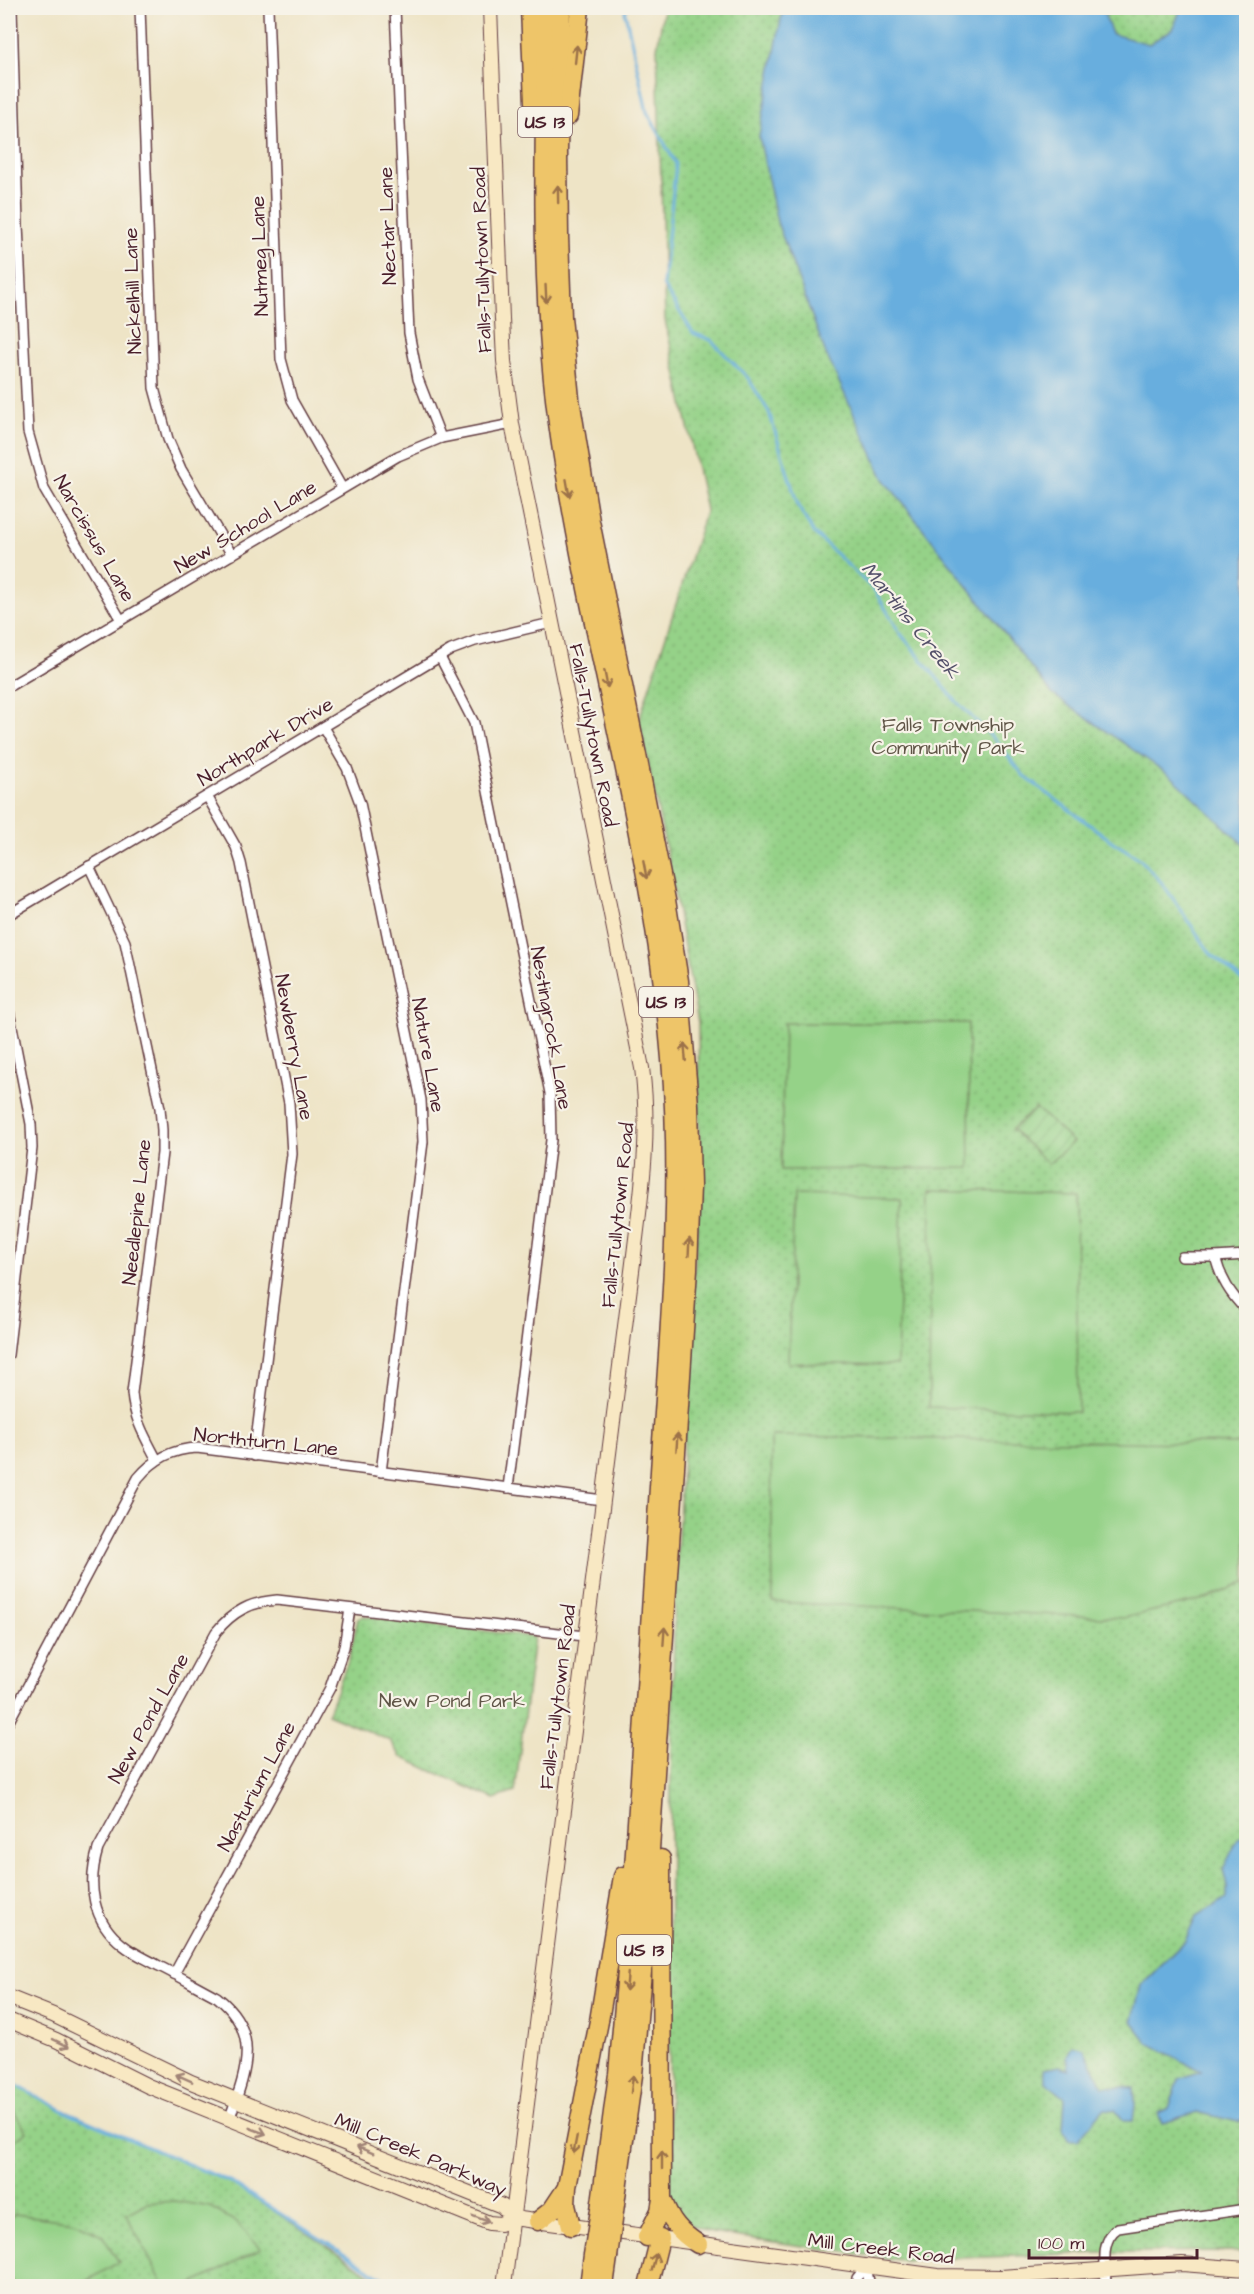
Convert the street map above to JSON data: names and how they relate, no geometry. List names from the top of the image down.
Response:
{
  "streets": {
    "highway": ["US 13"],
    "street": [
      "Nectar Lane",
      "Nutmeg Lane",
      "Falls-Tullytown Road",
      "Nickelhill Lane",
      "New School Lane",
      "Narcissus Lane",
      "Northpark Drive",
      "Nestingrock Lane",
      "Newberry Lane",
      "Nature Lane",
      "Needlepine Lane",
      "Northturn Lane",
      "New Pond Lane",
      "Nasturium Lane",
      "Mill Creek Parkway",
      "Mill Creek Road"
    ]
  },
  "crossings": [
    ["Nectar Lane", "New School Lane"],
    ["Nutmeg Lane", "New School Lane"],
    ["Falls-Tullytown Road", "New School Lane"],
    ["Falls-Tullytown Road", "Northpark Drive"],
    ["Falls-Tullytown Road", "Northturn Lane"],
    ["Falls-Tullytown Road", "New Pond Lane"],
    ["Falls-Tullytown Road", "Mill Creek Parkway"],
    ["Falls-Tullytown Road", "Mill Creek Road"],
    ["Nickelhill Lane", "New School Lane"],
    ["New School Lane", "Narcissus Lane"],
    ["Northpark Drive", "Nestingrock Lane"],
    ["Northpark Drive", "Newberry Lane"],
    ["Northpark Drive", "Nature Lane"],
    ["Northpark Drive", "Needlepine Lane"],
    ["Nestingrock Lane", "Northturn Lane"],
    ["Newberry Lane", "Northturn Lane"],
    ["Nature Lane", "Northturn Lane"],
    ["Needlepine Lane", "Northturn Lane"],
    ["New Pond Lane", "Nasturium Lane"],
    ["New Pond Lane", "Mill Creek Parkway"],
    ["Mill Creek Parkway", "Mill Creek Road"]
  ],
  "water": ["Martins Creek"],
  "parks": ["Falls Township Community Park", "New Pond Park"],
  "scale_bar": "100 m"
}
